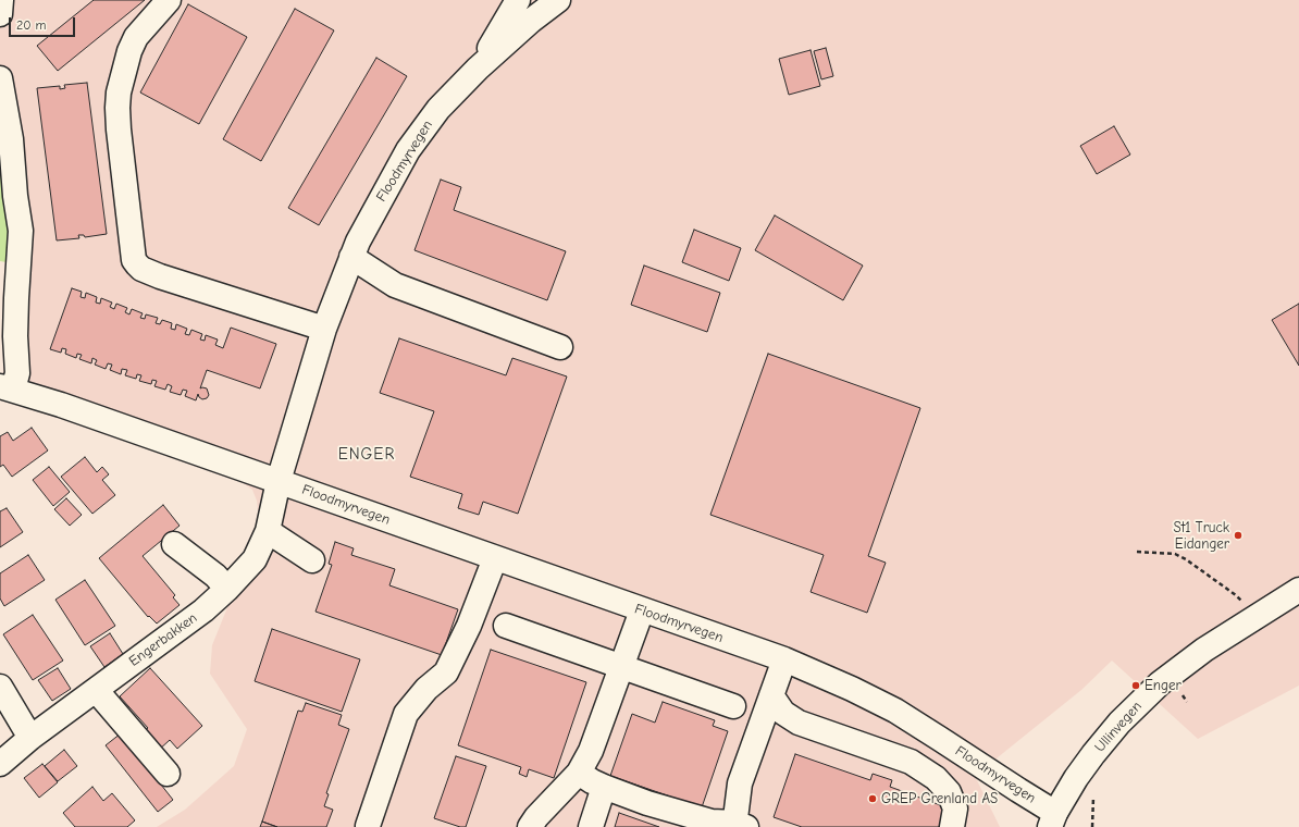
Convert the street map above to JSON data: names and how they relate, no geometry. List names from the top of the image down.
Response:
{
  "streets": {
    "street": ["Floodmyrvegen", "Engerbakken", "Ullinvegen"]
  },
  "crossings": [
    ["Floodmyrvegen", "Engerbakken"],
    ["Floodmyrvegen", "Ullinvegen"]
  ],
  "districts": ["ENGER"],
  "places": ["St1 Truck Eidanger", "Enger", "GREP Grenland AS"],
  "scale_bar": "20 m"
}
